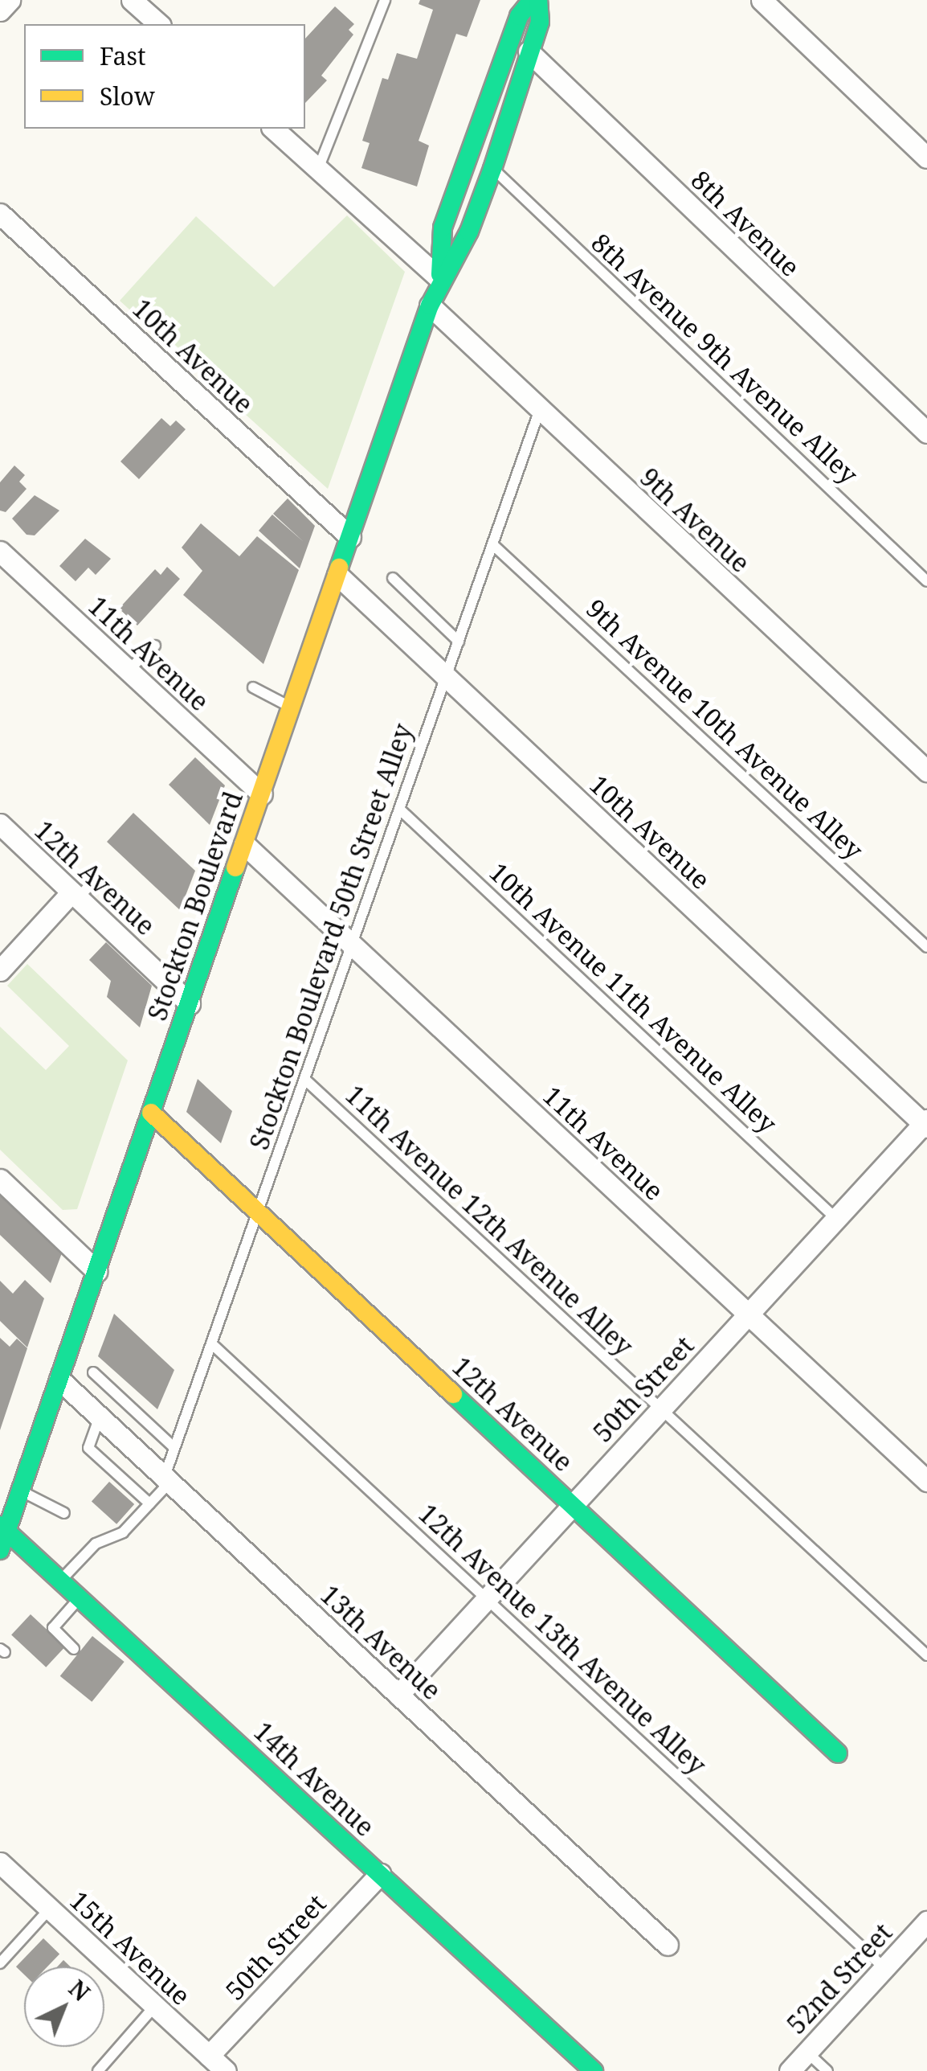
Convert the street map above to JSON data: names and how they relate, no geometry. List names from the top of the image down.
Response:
{
  "streets": {
    "main road": ["12th Avenue", "Stockton Boulevard", "14th Avenue"],
    "street": [
      "8th Avenue",
      "10th Avenue",
      "9th Avenue",
      "11th Avenue",
      "50th Street",
      "13th Avenue",
      "15th Avenue",
      "52nd Street"
    ],
    "lane": [
      "8th Avenue 9th Avenue Alley",
      "9th Avenue 10th Avenue Alley",
      "Stockton Boulevard 50th Street Alley",
      "10th Avenue 11th Avenue Alley",
      "11th Avenue 12th Avenue Alley",
      "12th Avenue 13th Avenue Alley"
    ]
  },
  "crossings": [
    ["8th Avenue", "Stockton Boulevard"],
    ["10th Avenue", "Stockton Boulevard"],
    ["10th Avenue", "Stockton Boulevard 50th Street Alley"],
    ["10th Avenue", "50th Street"],
    ["8th Avenue 9th Avenue Alley", "Stockton Boulevard"],
    ["9th Avenue", "Stockton Boulevard"],
    ["9th Avenue", "Stockton Boulevard 50th Street Alley"],
    ["11th Avenue", "Stockton Boulevard"],
    ["11th Avenue", "Stockton Boulevard 50th Street Alley"],
    ["11th Avenue", "50th Street"],
    ["9th Avenue 10th Avenue Alley", "Stockton Boulevard 50th Street Alley"],
    ["12th Avenue", "Stockton Boulevard"],
    ["12th Avenue", "Stockton Boulevard 50th Street Alley"],
    ["12th Avenue", "50th Street"],
    ["Stockton Boulevard", "13th Avenue"],
    ["Stockton Boulevard", "14th Avenue"],
    ["Stockton Boulevard 50th Street Alley", "10th Avenue 11th Avenue Alley"],
    ["Stockton Boulevard 50th Street Alley", "11th Avenue 12th Avenue Alley"],
    ["Stockton Boulevard 50th Street Alley", "12th Avenue 13th Avenue Alley"],
    ["Stockton Boulevard 50th Street Alley", "13th Avenue"],
    ["10th Avenue 11th Avenue Alley", "50th Street"],
    ["11th Avenue 12th Avenue Alley", "50th Street"],
    ["50th Street", "12th Avenue 13th Avenue Alley"],
    ["50th Street", "13th Avenue"],
    ["50th Street", "14th Avenue"],
    ["50th Street", "15th Avenue"],
    ["12th Avenue 13th Avenue Alley", "52nd Street"]
  ],
  "legend": ["Fast", "Slow"],
  "north": "top right"
}
